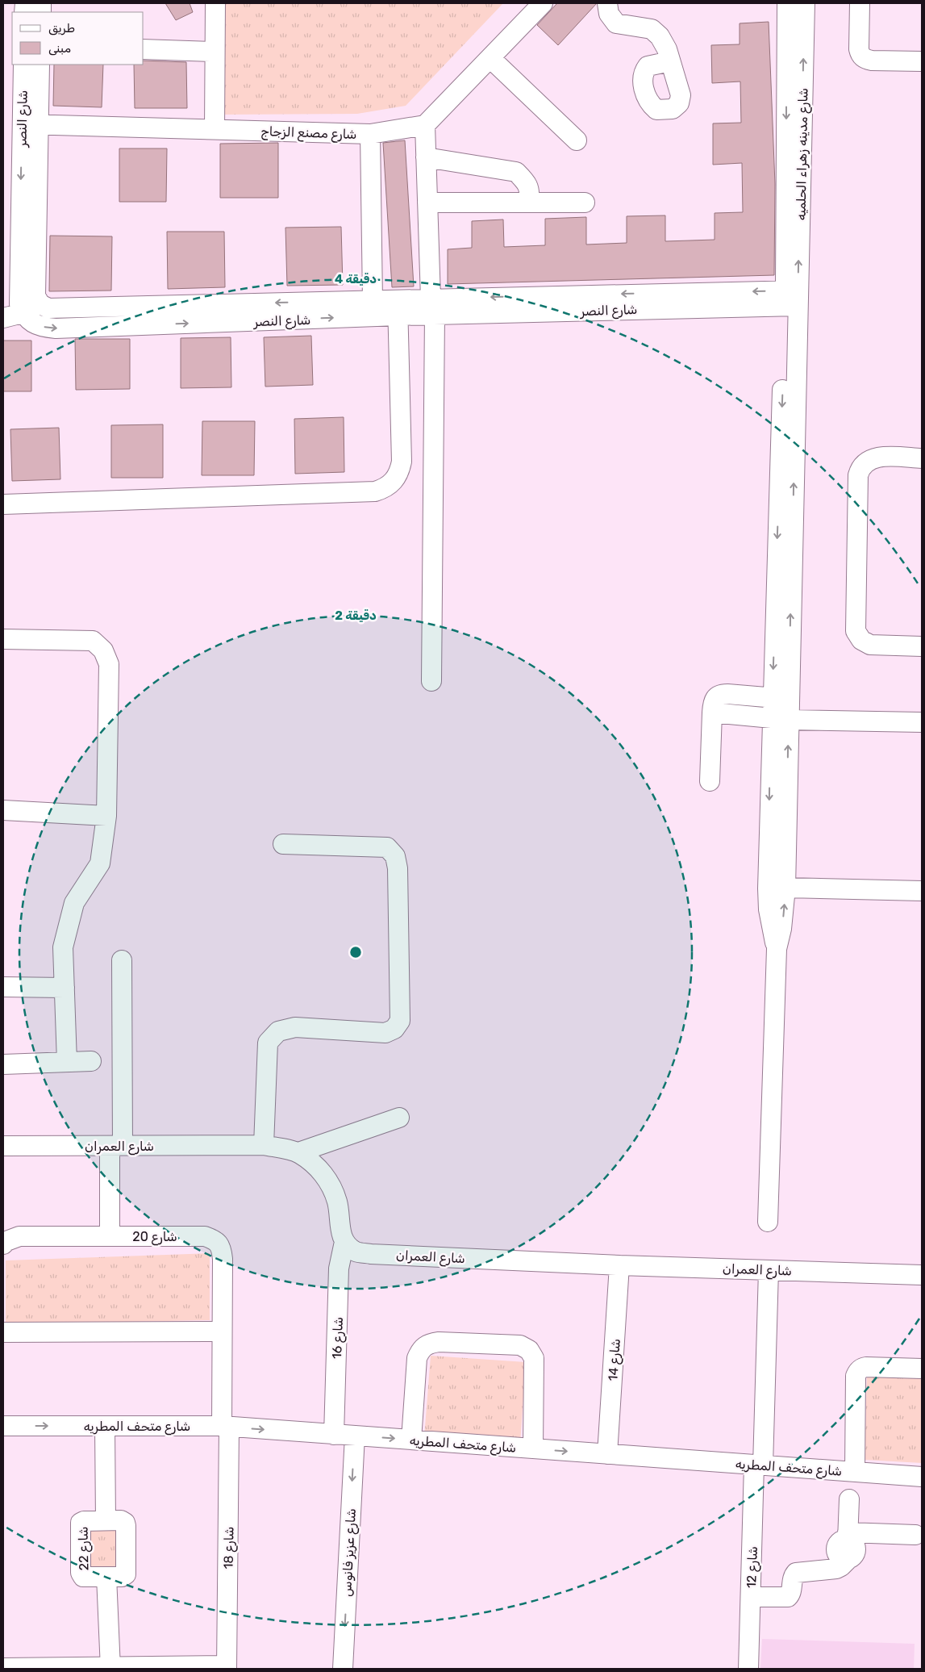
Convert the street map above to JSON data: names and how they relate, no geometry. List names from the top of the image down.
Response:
{
  "streets": {
    "street": [
      "شارع النصر",
      "شارع مصنع الزجاج",
      "شارع مدينه زهراء الحلميه",
      "شارع العمران",
      "شارع 20",
      "شارع 16",
      "شارع 14",
      "شارع متحف المطريه",
      "شارع 18",
      "شارع 22",
      "شارع عزيز فانوس",
      "شارع 12"
    ]
  },
  "crossings": [
    ["شارع النصر", "شارع مصنع الزجاج"],
    ["شارع النصر", "شارع مدينه زهراء الحلميه"],
    ["شارع العمران", "شارع 16"],
    ["شارع العمران", "شارع 14"],
    ["شارع العمران", "شارع 12"],
    ["شارع 20", "شارع متحف المطريه"],
    ["شارع 20", "شارع 18"],
    ["شارع 16", "شارع متحف المطريه"],
    ["شارع 14", "شارع متحف المطريه"],
    ["شارع متحف المطريه", "شارع 18"],
    ["شارع متحف المطريه", "شارع 22"],
    ["شارع متحف المطريه", "شارع عزيز فانوس"],
    ["شارع متحف المطريه", "شارع 12"]
  ],
  "one_way": ["شارع متحف المطريه", "شارع عزيز فانوس"],
  "legend": ["طريق", "مبنى"],
  "rings": ["4 دقيقة", "2 دقيقة"]
}
